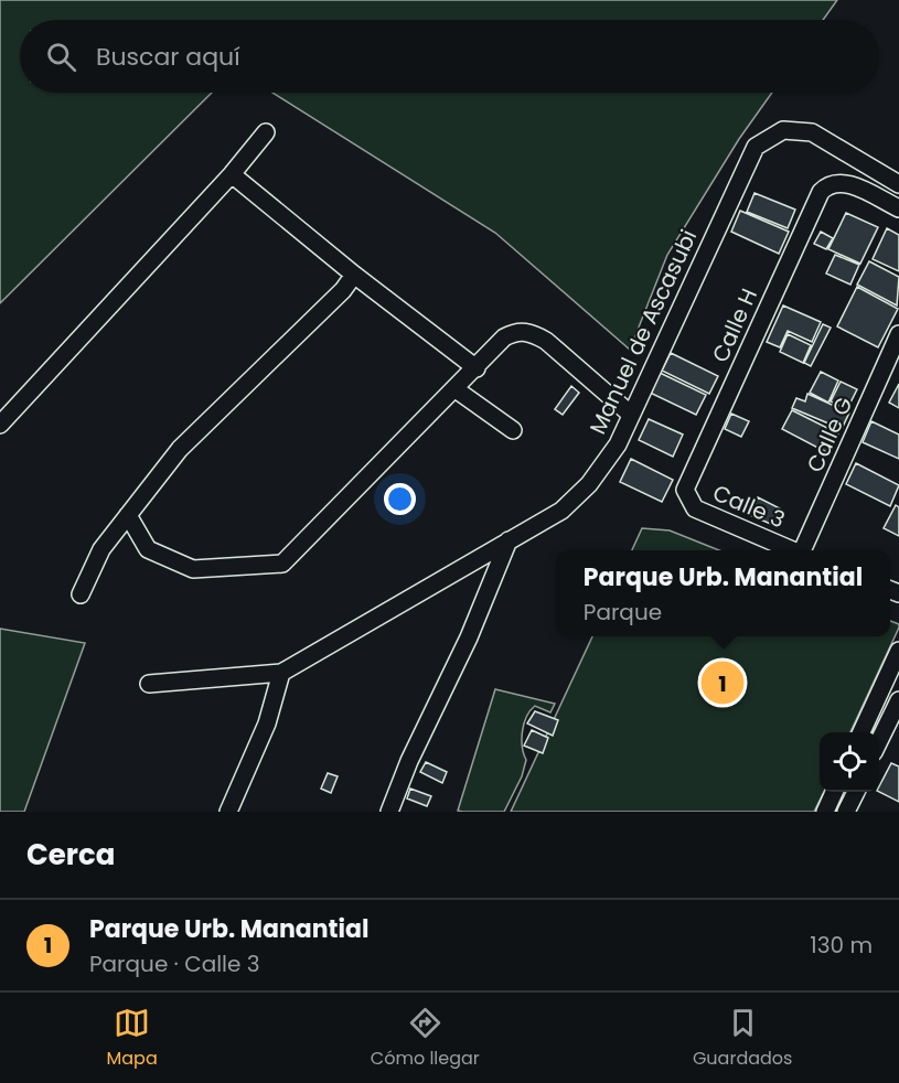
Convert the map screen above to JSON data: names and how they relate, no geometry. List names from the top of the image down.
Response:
{
  "streets": {
    "street": [
      "Calle H",
      "Manuel de Ascasubi",
      "Calle G",
      "Calle 3"
    ]
  },
  "crossings": [
    ["Calle H", "Calle 3"]
  ],
  "page": {
    "search": "Buscar aquí",
    "popup": ["Parque Urb. Manantial", "Parque"],
    "pins": "1",
    "heading": "Cerca",
    "list": [
      {
        "mark": "1",
        "name": "Parque Urb. Manantial",
        "note": "Parque · Calle 3",
        "value": "130 m"
      }
    ],
    "nav": ["Mapa", "Cómo llegar", "Guardados"]
  }
}
